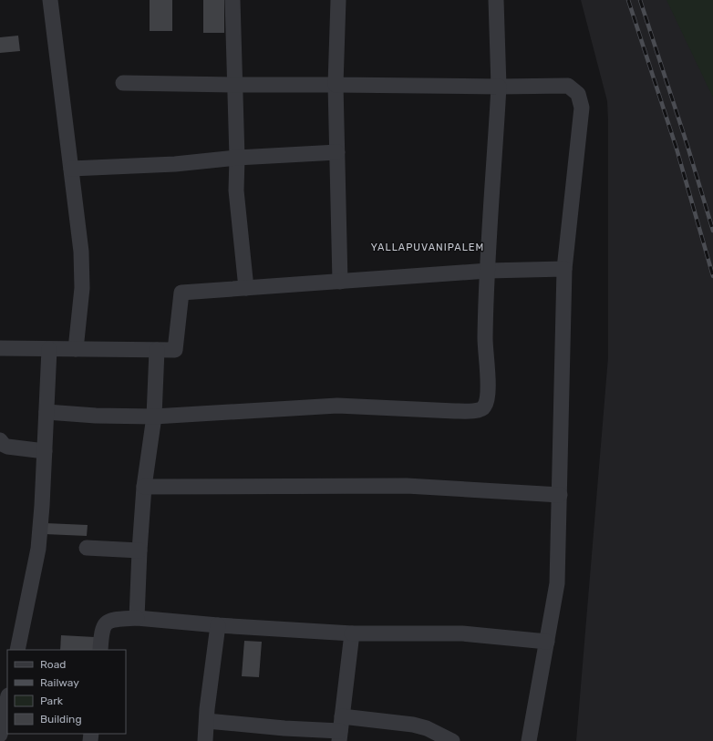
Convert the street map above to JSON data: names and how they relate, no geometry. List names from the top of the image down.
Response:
{
  "districts": ["YALLAPUVANIPALEM"],
  "legend": [
    "Road",
    "Railway",
    "Park",
    "Building"
  ]
}
